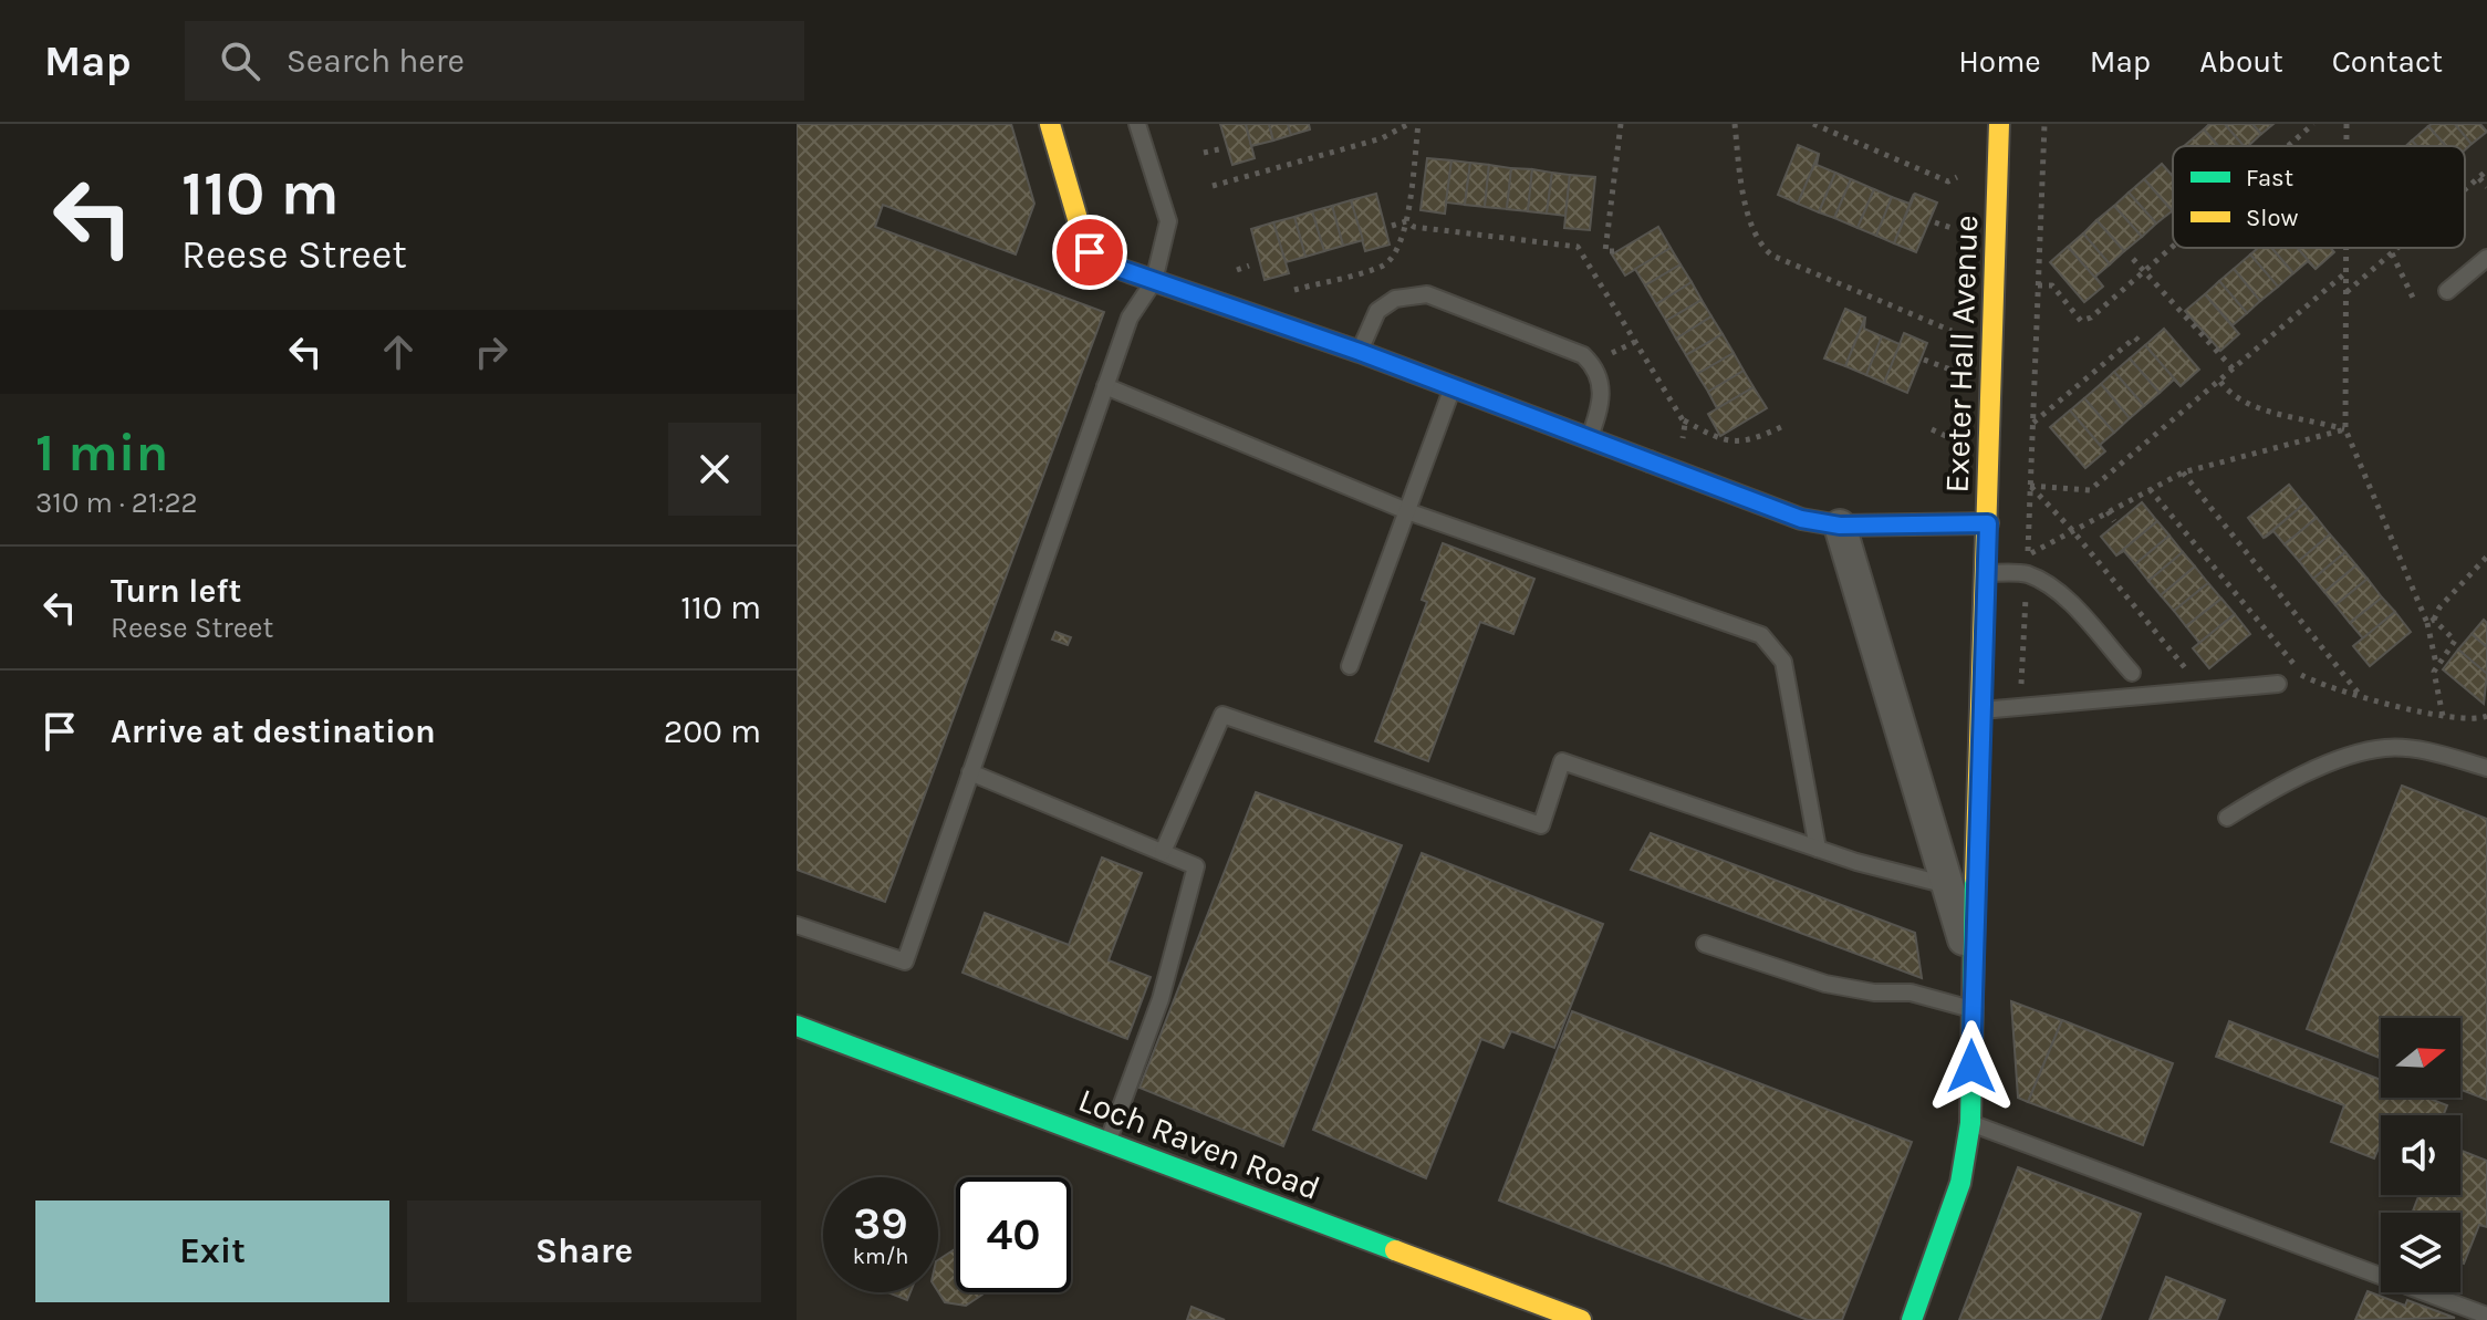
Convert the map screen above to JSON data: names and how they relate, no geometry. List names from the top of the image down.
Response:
{
  "streets": {
    "street": ["Exeter Hall Avenue", "Loch Raven Road"]
  },
  "legend": ["Fast", "Slow"],
  "north": "right",
  "page": {
    "header": "Map",
    "search": "Search here",
    "nav": [
      "Home",
      "Map",
      "About",
      "Contact"
    ],
    "turn": ["110 m", "Reese Street"],
    "heading": ["1 min", "310 m · 21:22"],
    "list": [
      {
        "name": "Turn left",
        "note": "Reese Street",
        "value": "110 m"
      },
      {
        "name": "Arrive at destination",
        "value": "200 m"
      }
    ],
    "speed": "39 km/h",
    "limit": "40",
    "buttons": ["Exit", "Share"]
  }
}
